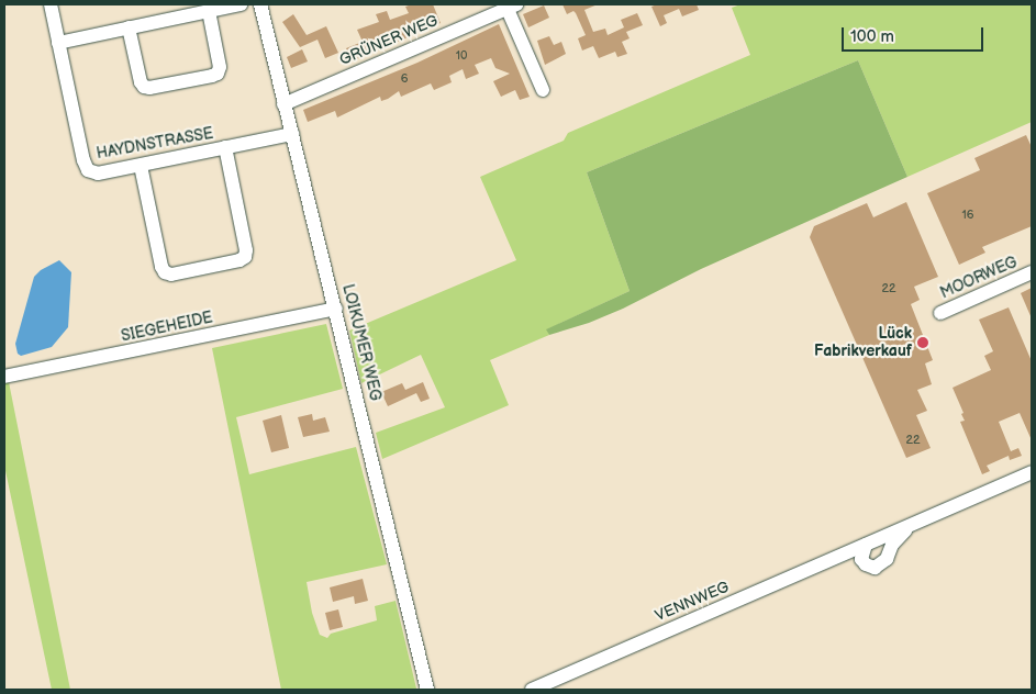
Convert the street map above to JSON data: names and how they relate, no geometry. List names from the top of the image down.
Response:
{
  "streets": {
    "street": [
      "GRÜNER WEG",
      "HAYDNSTRASSE",
      "MOORWEG",
      "SIEGEHEIDE",
      "LOIKUMER WEG",
      "VENNWEG"
    ]
  },
  "crossings": [
    ["GRÜNER WEG", "LOIKUMER WEG"],
    ["HAYDNSTRASSE", "LOIKUMER WEG"],
    ["SIEGEHEIDE", "LOIKUMER WEG"]
  ],
  "places": ["Lück Fabrikverkauf"],
  "house_numbers": [
    "10",
    "6",
    "16",
    "22",
    "22"
  ],
  "scale_bar": "100 m"
}
